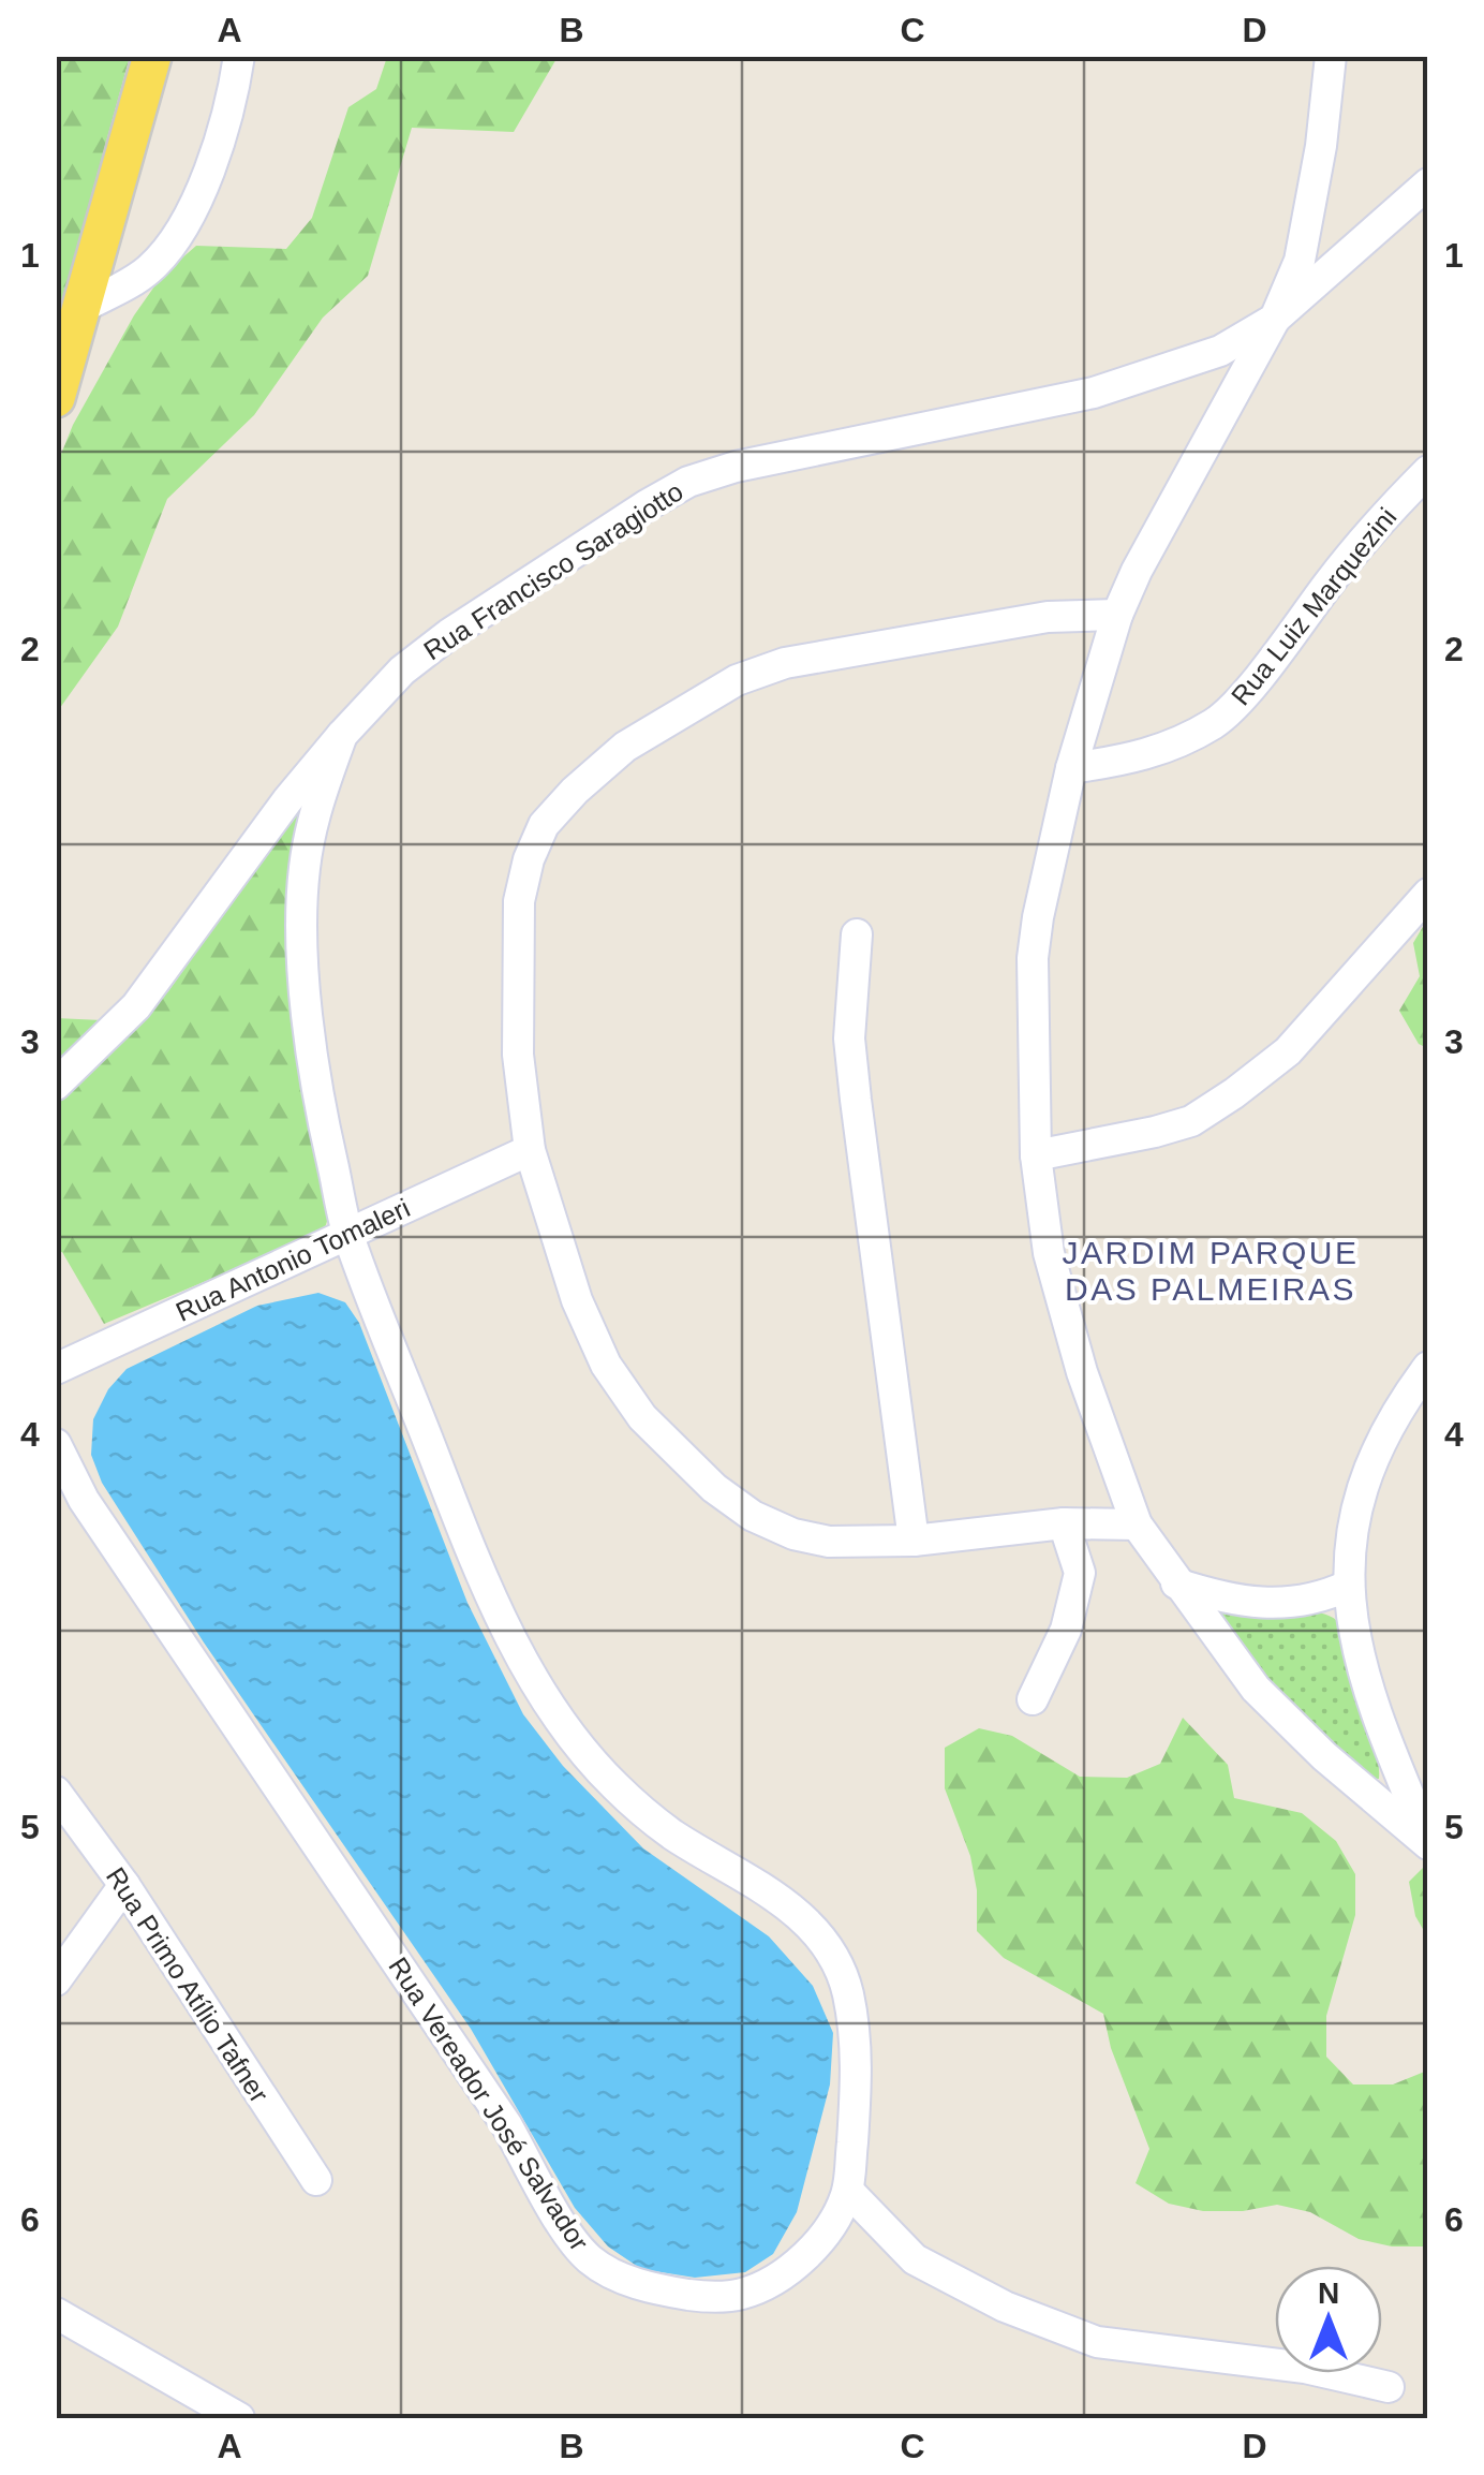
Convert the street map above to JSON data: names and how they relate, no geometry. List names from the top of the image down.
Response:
{
  "streets": {
    "street": [
      "Rua Francisco Saragiotto",
      "Rua Luiz Marquezini",
      "Rua Antonio Tomaleri",
      "Rua Primo Atílio Tafner",
      "Rua Vereador José Salvador"
    ]
  },
  "crossings": [
    ["Rua Francisco Saragiotto", "Rua Vereador José Salvador"],
    ["Rua Antonio Tomaleri", "Rua Vereador José Salvador"]
  ],
  "districts": ["JARDIM PARQUE DAS PALMEIRAS"],
  "north": "top",
  "grid": {
    "columns": [
      "A",
      "B",
      "C",
      "D"
    ],
    "rows": [
      "1",
      "2",
      "3",
      "4",
      "5",
      "6"
    ]
  }
}
